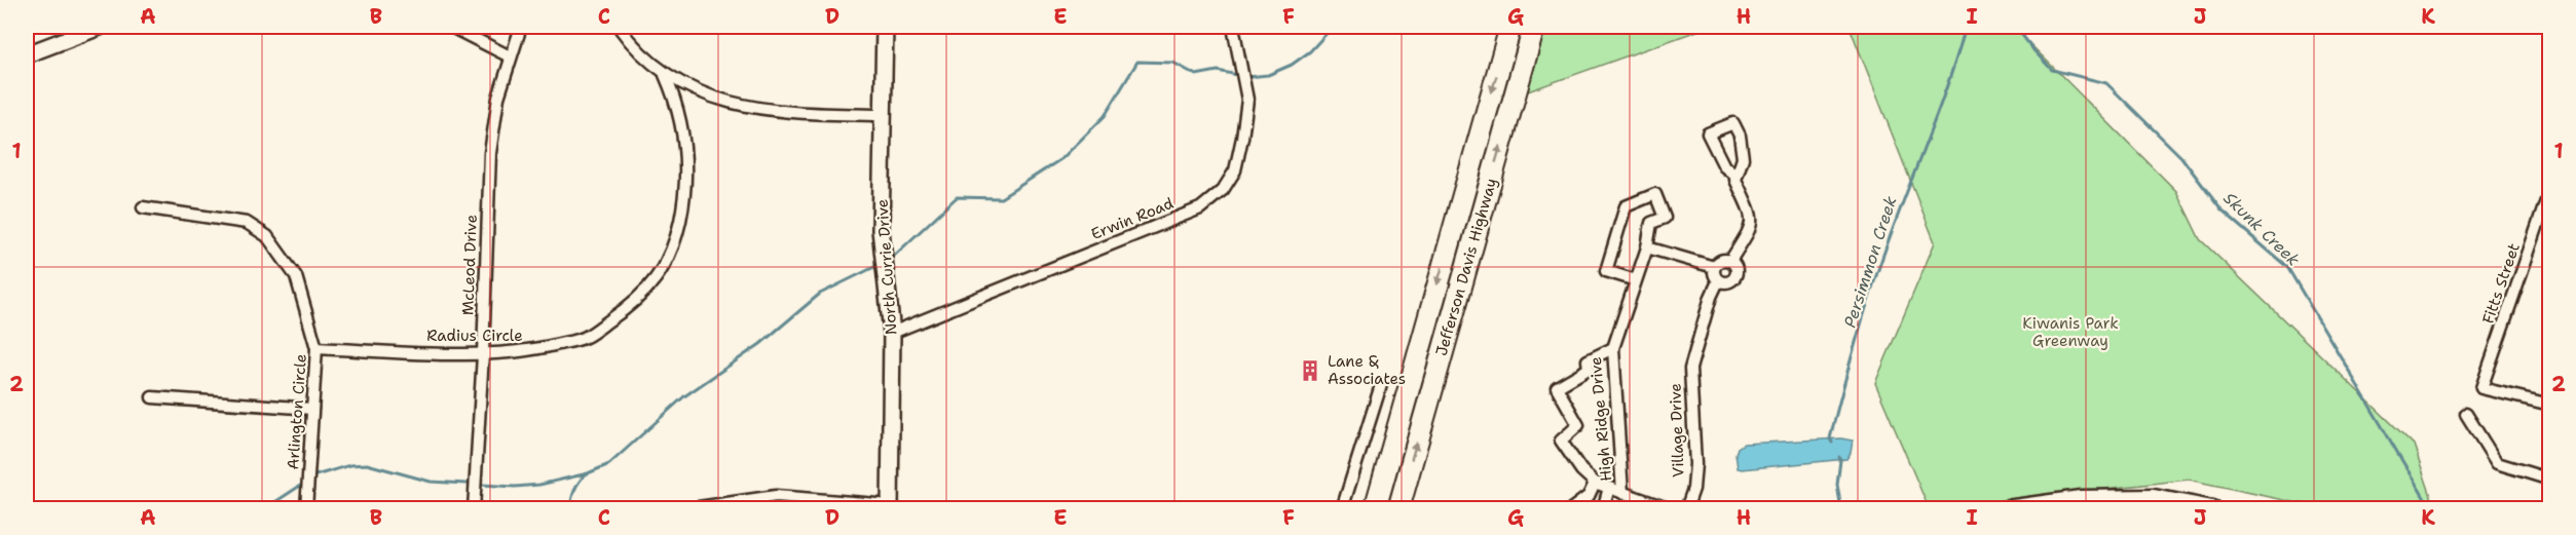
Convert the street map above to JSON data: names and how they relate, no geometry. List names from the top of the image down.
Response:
{
  "streets": {
    "highway": ["Jefferson Davis Highway"],
    "street": [
      "Erwin Road",
      "McLeod Drive",
      "North Currie Drive",
      "Fitts Street",
      "Radius Circle",
      "Arlington Circle",
      "High Ridge Drive",
      "Village Drive"
    ]
  },
  "crossings": [
    ["Erwin Road", "North Currie Drive"],
    ["McLeod Drive", "Radius Circle"],
    ["Radius Circle", "Arlington Circle"]
  ],
  "water": ["Skunk Creek", "Persimmon Creek"],
  "parks": ["Kiwanis Park Greenway"],
  "places": {
    "building": ["Lane & Associates"]
  },
  "grid": {
    "columns": [
      "A",
      "B",
      "C",
      "D",
      "E",
      "F",
      "G",
      "H",
      "I",
      "J",
      "K"
    ],
    "rows": ["1", "2"]
  }
}
